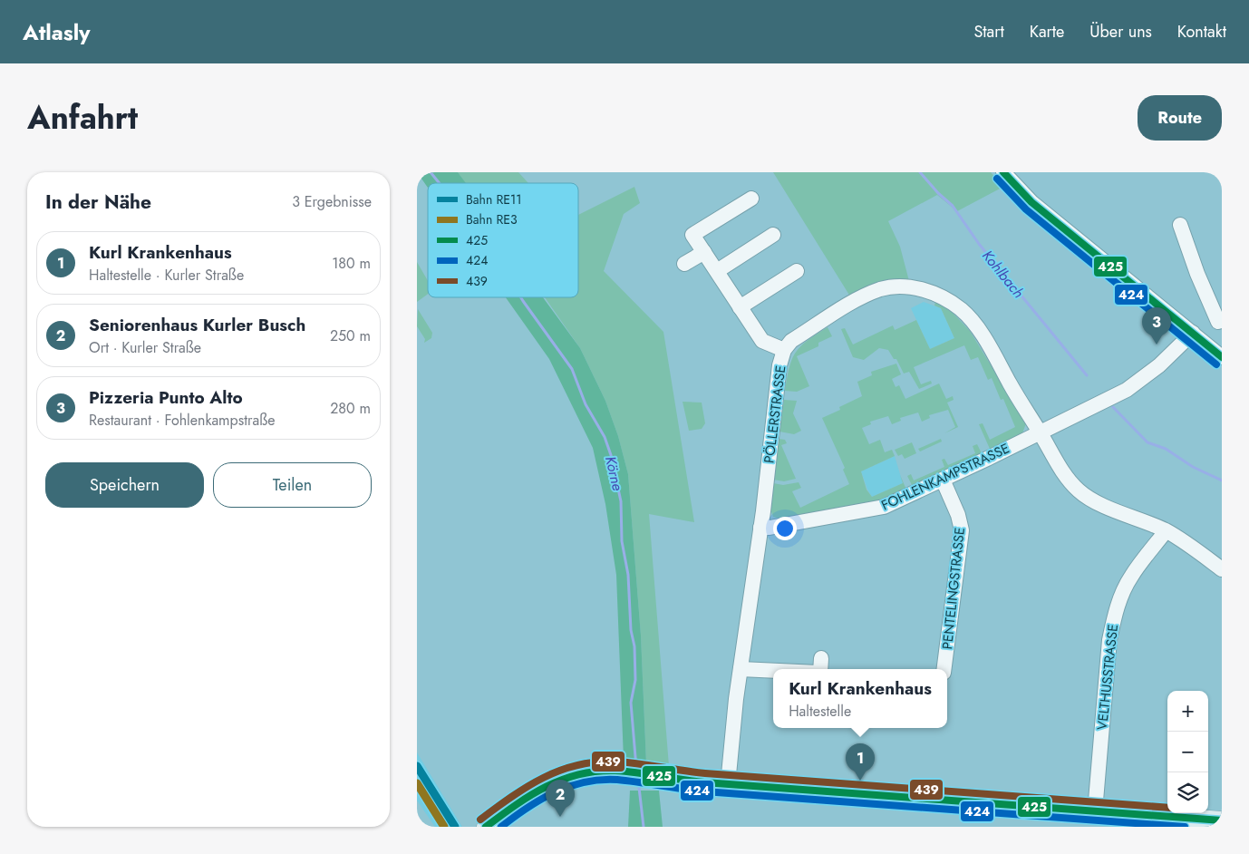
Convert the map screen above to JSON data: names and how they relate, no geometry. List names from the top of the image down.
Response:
{
  "streets": {
    "street": [
      "PÖLLERSTRASSE",
      "FOHLENKAMPSTRASSE",
      "PENTELINGSTRASSE",
      "VELTHUSSTRASSE"
    ]
  },
  "crossings": [
    ["PÖLLERSTRASSE", "FOHLENKAMPSTRASSE"],
    ["PÖLLERSTRASSE", "VELTHUSSTRASSE"],
    ["FOHLENKAMPSTRASSE", "PENTELINGSTRASSE"]
  ],
  "water": ["Kohlbach", "Körne"],
  "lines": [
    "transit line 425",
    "transit line 424",
    "transit line 439",
    "rail line RE11",
    "rail line RE3"
  ],
  "legend": [
    "Bahn RE11",
    "Bahn RE3",
    "425",
    "424",
    "439"
  ],
  "page": {
    "header": "Atlasly",
    "nav": [
      "Start",
      "Karte",
      "Über uns",
      "Kontakt"
    ],
    "title": "Anfahrt",
    "buttons": [
      "Route",
      ["Speichern", "Teilen"]
    ],
    "heading": ["In der Nähe", "3 Ergebnisse"],
    "list": [
      {
        "mark": "1",
        "name": "Kurl Krankenhaus",
        "note": "Haltestelle · Kurler Straße",
        "value": "180 m"
      },
      {
        "mark": "2",
        "name": "Seniorenhaus Kurler Busch",
        "note": "Ort · Kurler Straße",
        "value": "250 m"
      },
      {
        "mark": "3",
        "name": "Pizzeria Punto Alto",
        "note": "Restaurant · Fohlenkampstraße",
        "value": "280 m"
      }
    ],
    "pins": ["3", "1", "2"],
    "popup": ["Kurl Krankenhaus", "Haltestelle"],
    "map_buttons": ["+", "−"]
  }
}
